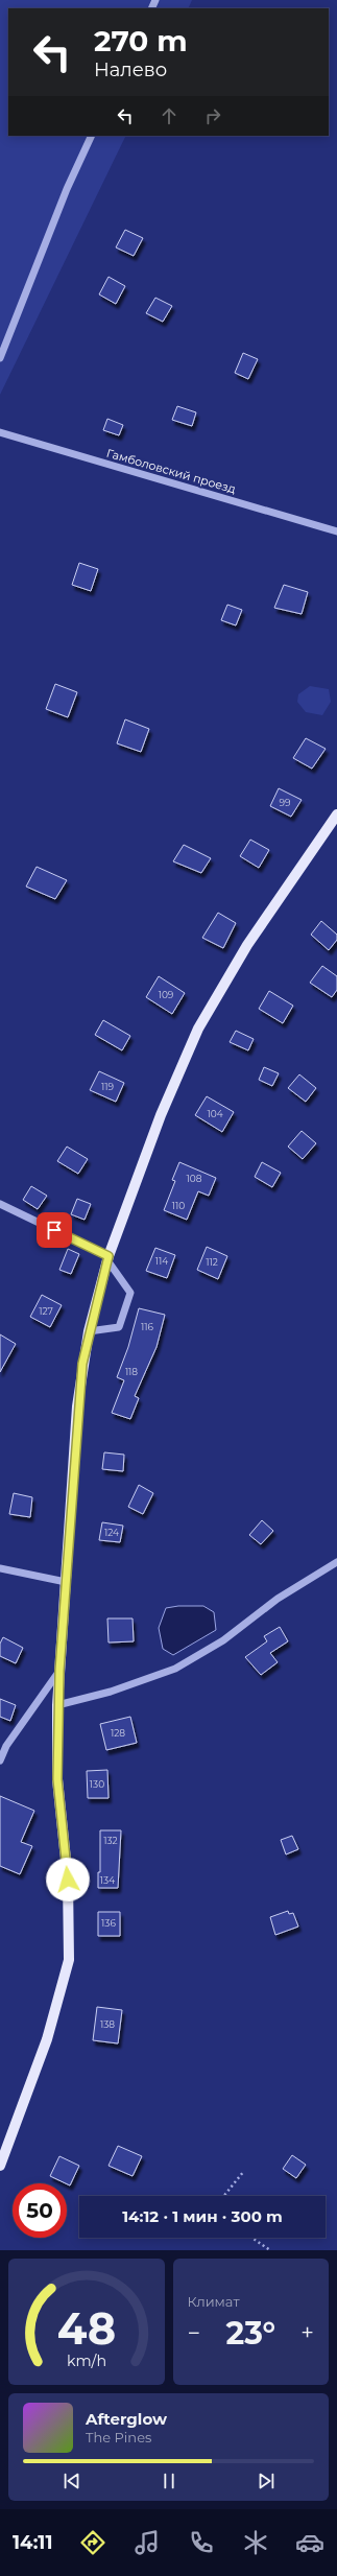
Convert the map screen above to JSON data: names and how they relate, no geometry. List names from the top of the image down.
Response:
{
  "streets": {
    "street": ["Гамболовский проезд"]
  },
  "house_numbers": [
    "99",
    "109",
    "119",
    "104",
    "108",
    "110",
    "114",
    "112",
    "127",
    "116",
    "118",
    "124",
    "128",
    "130",
    "132",
    "134",
    "136",
    "138"
  ],
  "page": {
    "turn": ["270 m", "Налево"],
    "limit": "50",
    "trip": "14:12 · 1 мин · 300 m",
    "tile": "Климат",
    "heat": ["−", "23°", "+"],
    "song": ["Afterglow", "The Pines"],
    "tabs": "14:11",
    "gauge": ["48", "km/h"]
  }
}
